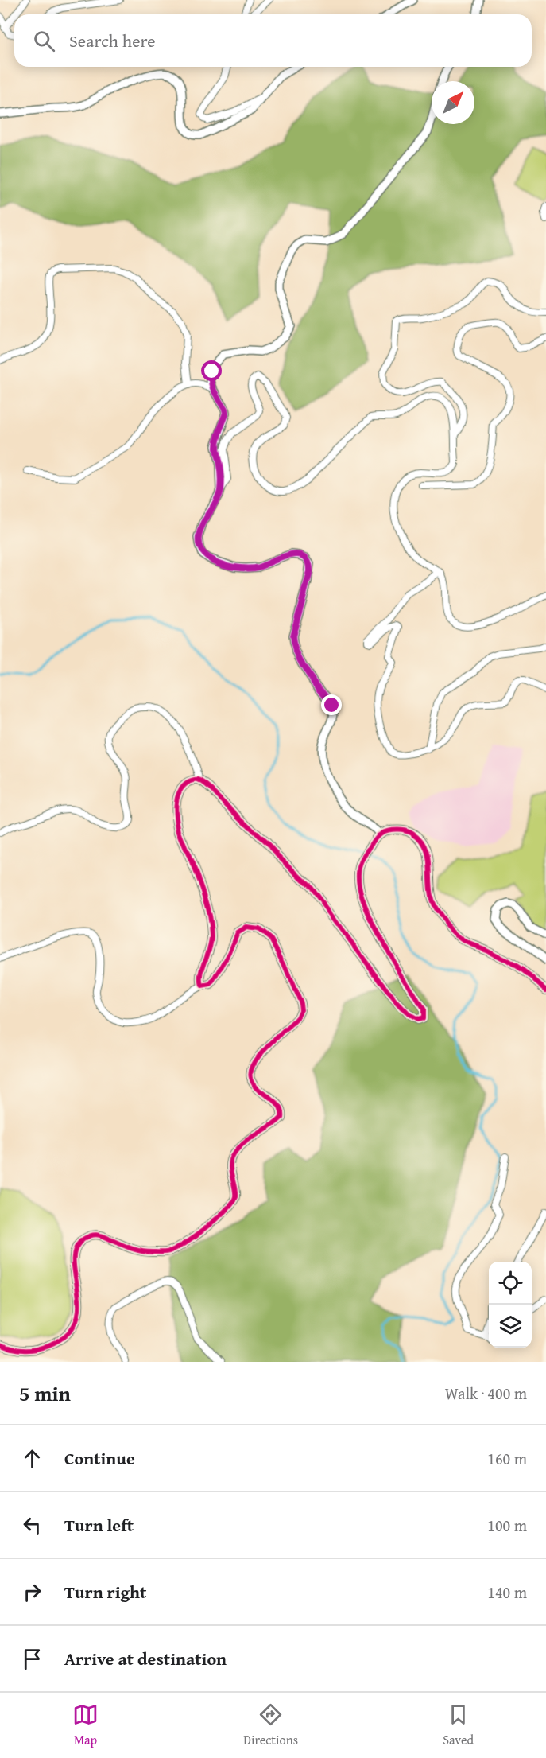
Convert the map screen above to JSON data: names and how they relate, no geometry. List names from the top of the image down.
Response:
{
  "north": "top right",
  "page": {
    "search": "Search here",
    "heading": ["5 min", "Walk · 400 m"],
    "list": [
      ["Continue", "160 m"],
      ["Turn left", "100 m"],
      ["Turn right", "140 m"],
      "Arrive at destination"
    ],
    "nav": ["Map", "Directions", "Saved"]
  }
}
